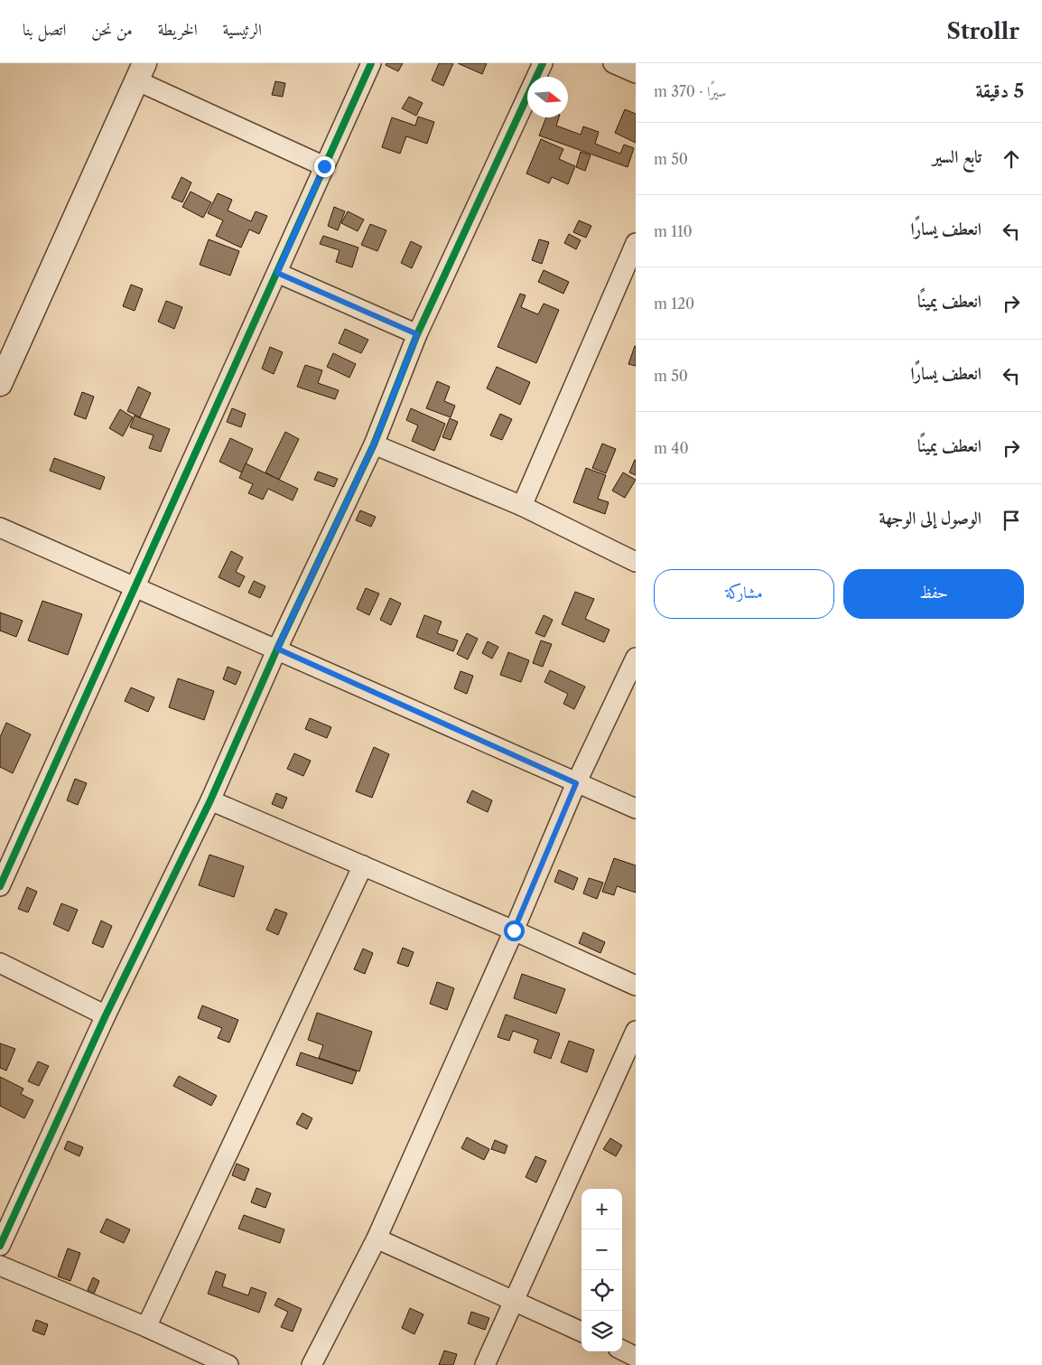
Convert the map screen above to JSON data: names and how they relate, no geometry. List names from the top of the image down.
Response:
{
  "north": "right",
  "page": {
    "header": "Strollr",
    "nav": [
      "الرئيسية",
      "الخريطة",
      "من نحن",
      "اتصل بنا"
    ],
    "heading": ["5 دقيقة", "سيرًا · 370 m"],
    "list": [
      ["تابع السير", "50 m"],
      ["انعطف يسارًا", "110 m"],
      ["انعطف يمينًا", "120 m"],
      ["انعطف يسارًا", "50 m"],
      ["انعطف يمينًا", "40 m"],
      "الوصول إلى الوجهة"
    ],
    "buttons": ["حفظ", "مشاركة"],
    "map_buttons": ["+", "−"]
  }
}
